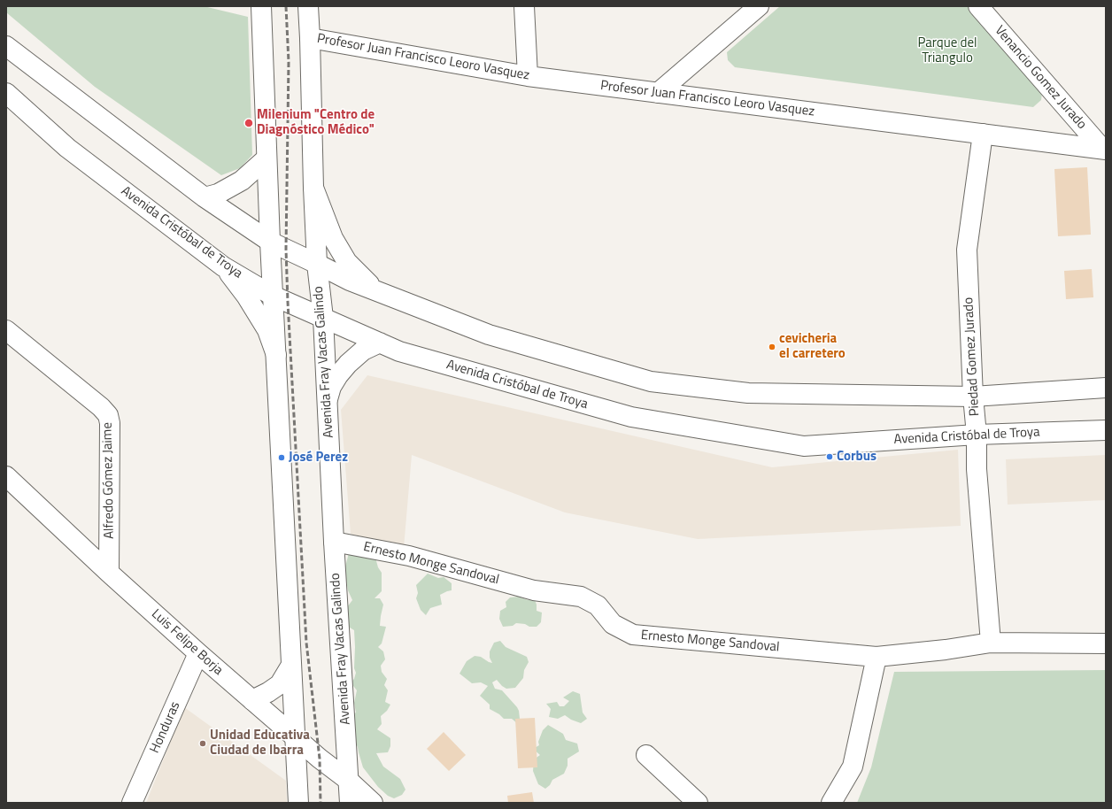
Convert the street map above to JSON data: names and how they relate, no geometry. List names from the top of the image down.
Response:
{
  "streets": {
    "main road": [
      "Profesor Juan Francisco Leoro Vasquez",
      "Venancio Gomez Jurado",
      "Avenida Cristóbal de Troya",
      "Piedad Gomez Jurado",
      "Avenida Fray Vacas Galindo",
      "Alfredo Gómez Jaime",
      "Ernesto Monge Sandoval",
      "Luis Felipe Borja",
      "Honduras"
    ]
  },
  "crossings": [
    ["Profesor Juan Francisco Leoro Vasquez", "Venancio Gomez Jurado"],
    ["Profesor Juan Francisco Leoro Vasquez", "Piedad Gomez Jurado"],
    ["Profesor Juan Francisco Leoro Vasquez", "Avenida Fray Vacas Galindo"],
    ["Avenida Cristóbal de Troya", "Piedad Gomez Jurado"],
    ["Avenida Cristóbal de Troya", "Avenida Fray Vacas Galindo"],
    ["Piedad Gomez Jurado", "Ernesto Monge Sandoval"],
    ["Avenida Fray Vacas Galindo", "Ernesto Monge Sandoval"],
    ["Avenida Fray Vacas Galindo", "Luis Felipe Borja"],
    ["Alfredo Gómez Jaime", "Luis Felipe Borja"],
    ["Luis Felipe Borja", "Honduras"]
  ],
  "parks": ["Parque del Triangulo"],
  "places": [
    "Milenium \"Centro de Diagnóstico Médico\"",
    "cevicheria el carretero",
    "Corbus",
    "José Perez",
    "Unidad Educativa Ciudad de Ibarra"
  ]
}
